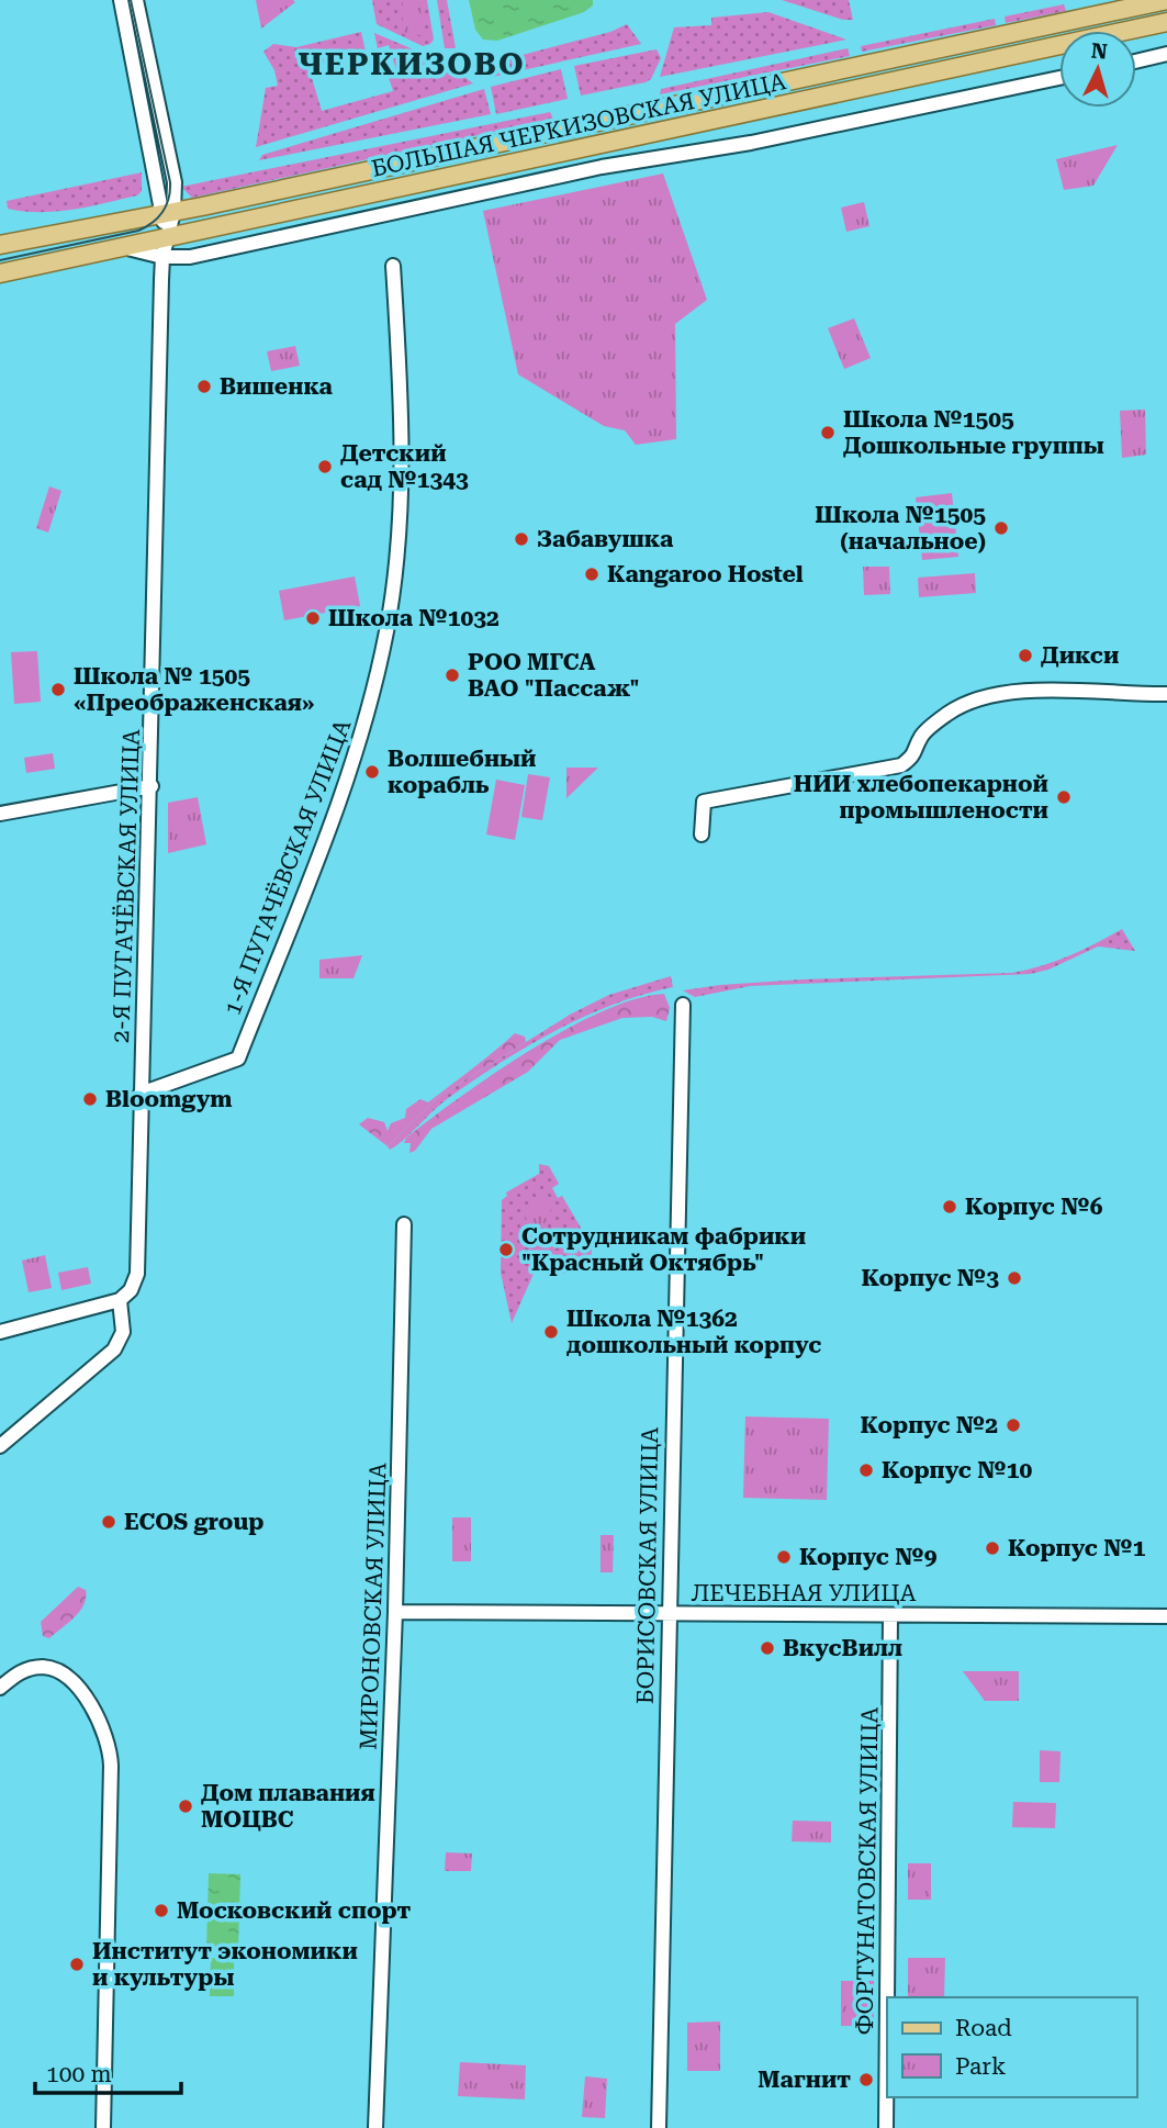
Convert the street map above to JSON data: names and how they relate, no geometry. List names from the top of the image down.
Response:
{
  "streets": {
    "main road": ["БОЛЬШАЯ ЧЕРКИЗОВСКАЯ УЛИЦА"],
    "street": [
      "1-Я ПУГАЧЁВСКАЯ УЛИЦА",
      "2-Я ПУГАЧЁВСКАЯ УЛИЦА",
      "БОРИСОВСКАЯ УЛИЦА",
      "ЛЕЧЕБНАЯ УЛИЦА",
      "МИРОНОВСКАЯ УЛИЦА",
      "ФОРТУНАТОВСКАЯ УЛИЦА"
    ]
  },
  "crossings": [
    ["БОЛЬШАЯ ЧЕРКИЗОВСКАЯ УЛИЦА", "2-Я ПУГАЧЁВСКАЯ УЛИЦА"],
    ["1-Я ПУГАЧЁВСКАЯ УЛИЦА", "2-Я ПУГАЧЁВСКАЯ УЛИЦА"],
    ["БОРИСОВСКАЯ УЛИЦА", "ЛЕЧЕБНАЯ УЛИЦА"],
    ["ЛЕЧЕБНАЯ УЛИЦА", "МИРОНОВСКАЯ УЛИЦА"],
    ["ЛЕЧЕБНАЯ УЛИЦА", "ФОРТУНАТОВСКАЯ УЛИЦА"]
  ],
  "districts": ["ЧЕРКИЗОВО"],
  "places": [
    "Вишенка",
    "Школа №1505 Дошкольные группы",
    "Детский сад №1343",
    "Школа №1505 (начальное)",
    "Забавушка",
    "Kangaroo Hostel",
    "Школа №1032",
    "Дикси",
    "РОО МГСА ВАО \"Пассаж\"",
    "Школа № 1505 «Преображенская»",
    "Волшебный корабль",
    "НИИ хлебопекарной промышлености",
    "Bloomgym",
    "Корпус №6",
    "Сотрудникам фабрики \"Красный Октябрь\"",
    "Корпус №3",
    "Школа №1362 дошкольный корпус",
    "Корпус №2",
    "Корпус №10",
    "ECOS group",
    "Корпус №1",
    "Корпус №9",
    "ВкусВилл",
    "Дом плавания МОЦВС",
    "Московский спорт",
    "Институт экономики и культуры",
    "Магнит"
  ],
  "legend": ["Road", "Park"],
  "scale_bar": "100 m",
  "north": "top"
}
